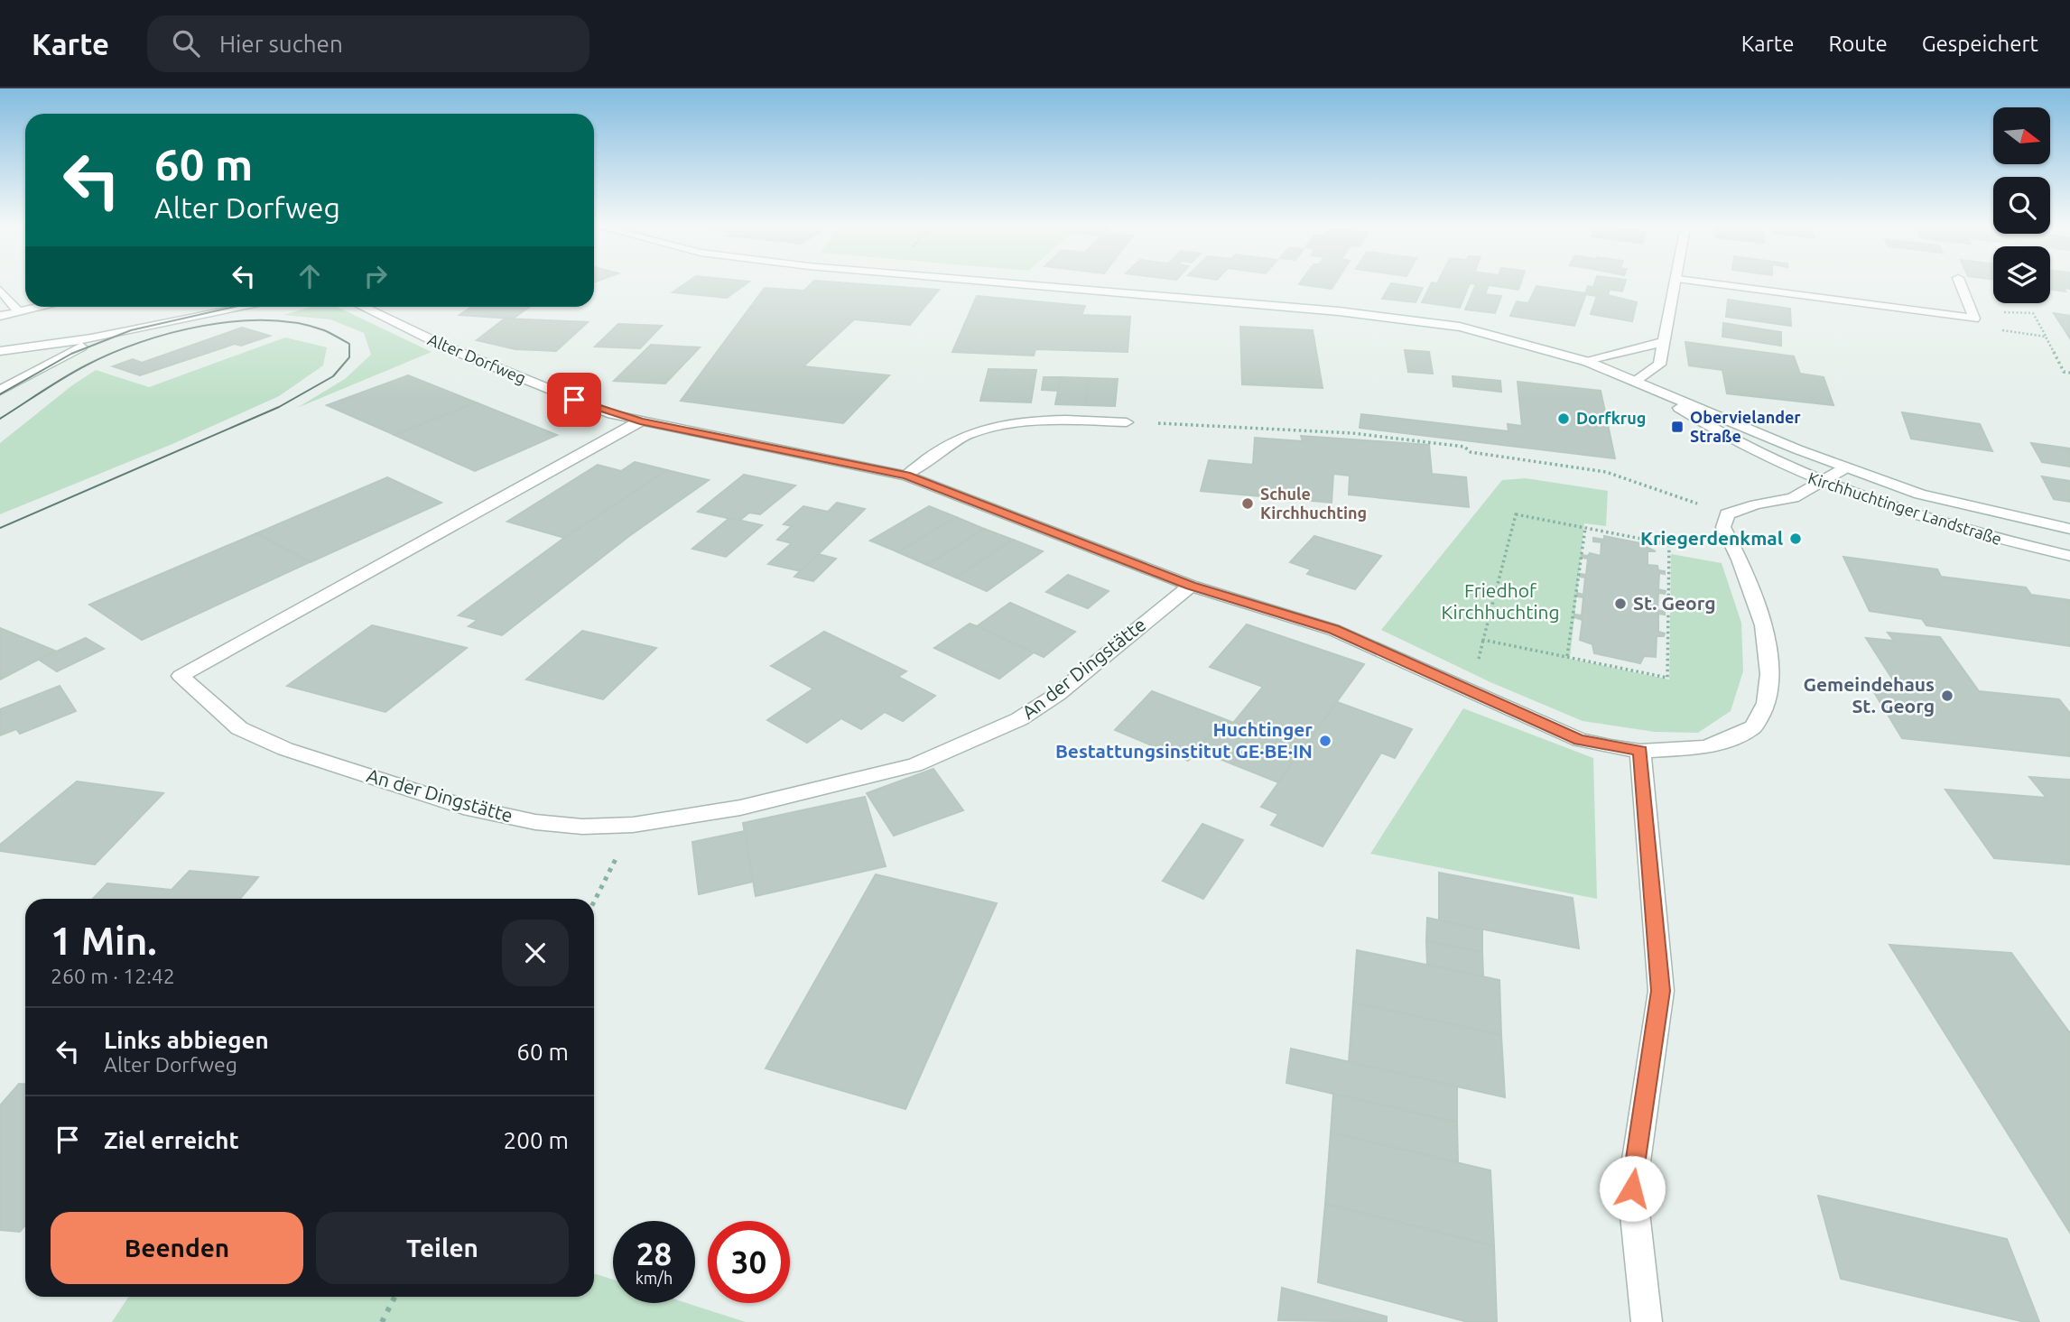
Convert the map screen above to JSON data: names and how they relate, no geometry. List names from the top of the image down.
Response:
{
  "streets": {
    "street": ["Alter Dorfweg", "Kirchhuchtinger Landstraße", "An der Dingstätte"]
  },
  "crossings": [
    ["Alter Dorfweg", "An der Dingstätte"]
  ],
  "parks": ["Friedhof Kirchhuchting"],
  "places": {
    "other": [
      "Dorfkrug",
      "Schule Kirchhuchting",
      "Kriegerdenkmal",
      "St. Georg",
      "Gemeindehaus St. Georg",
      "Huchtinger Bestattungsinstitut GE·BE·IN"
    ],
    "transit": ["Obervielander Straße"]
  },
  "north": "right",
  "page": {
    "header": "Karte",
    "search": "Hier suchen",
    "nav": ["Karte", "Route", "Gespeichert"],
    "turn": ["60 m", "Alter Dorfweg"],
    "heading": ["1 Min.", "260 m · 12:42"],
    "list": [
      {
        "name": "Links abbiegen",
        "note": "Alter Dorfweg",
        "value": "60 m"
      },
      {
        "name": "Ziel erreicht",
        "value": "200 m"
      }
    ],
    "buttons": ["Beenden", "Teilen"],
    "speed": "28 km/h",
    "limit": "30"
  }
}
